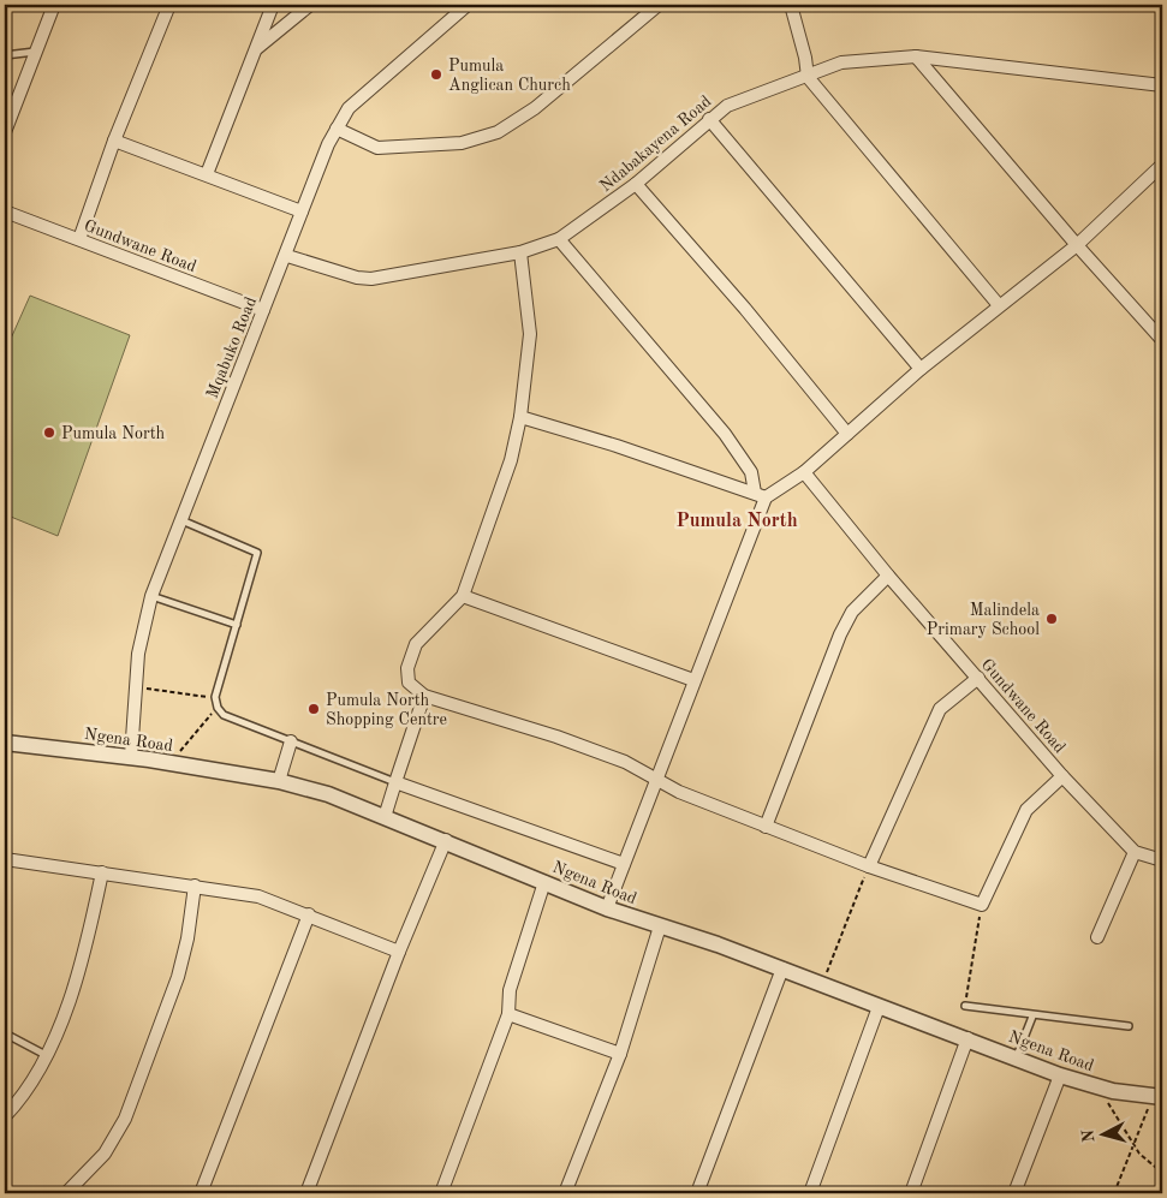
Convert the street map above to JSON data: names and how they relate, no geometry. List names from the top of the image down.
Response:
{
  "streets": {
    "street": [
      "Ndabakayena Road",
      "Gundwane Road",
      "Mqabuko Road",
      "Ngena Road"
    ]
  },
  "crossings": [
    ["Ndabakayena Road", "Mqabuko Road"],
    ["Gundwane Road", "Mqabuko Road"],
    ["Mqabuko Road", "Ngena Road"]
  ],
  "districts": ["Pumula North"],
  "places": [
    "Pumula Anglican Church",
    "Pumula North",
    "Malindela Primary School",
    "Pumula North Shopping Centre"
  ],
  "north": "left"
}
